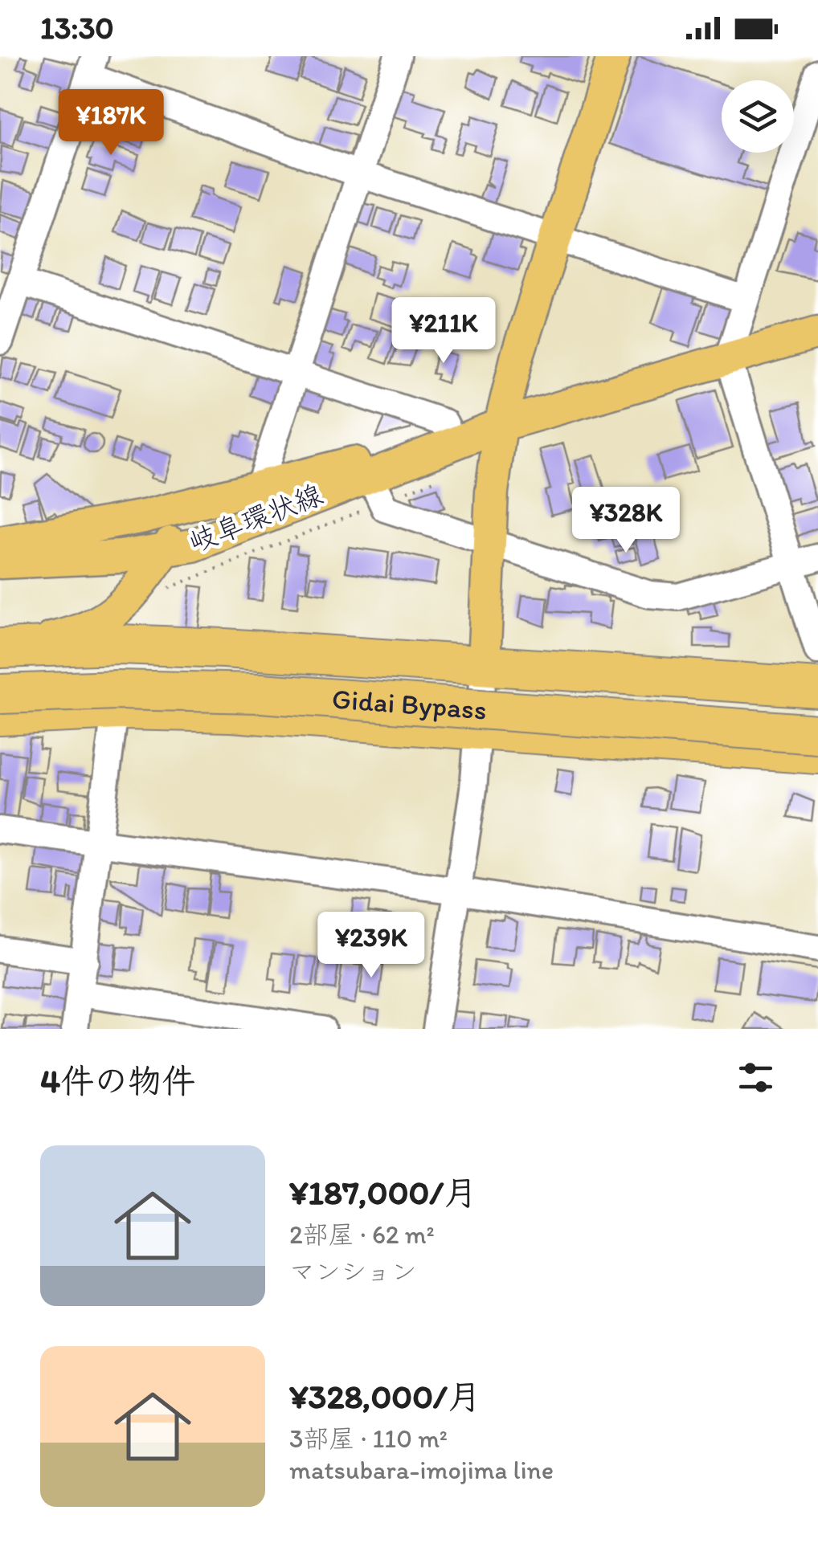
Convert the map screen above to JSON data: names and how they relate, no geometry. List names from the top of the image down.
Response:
{
  "streets": {
    "highway": ["Gidai Bypass"],
    "main road": ["岐阜環状線"]
  },
  "page": {
    "status": "13:30",
    "price": [
      "¥187K",
      "¥211K",
      "¥328K",
      "¥239K"
    ],
    "heading": "4件の物件",
    "list": [
      {
        "name": "¥187,000/月",
        "note": "2部屋 · 62 m² · マンション"
      },
      {
        "name": "¥328,000/月",
        "note": "3部屋 · 110 m² · matsubara-imojima line"
      }
    ]
  }
}
